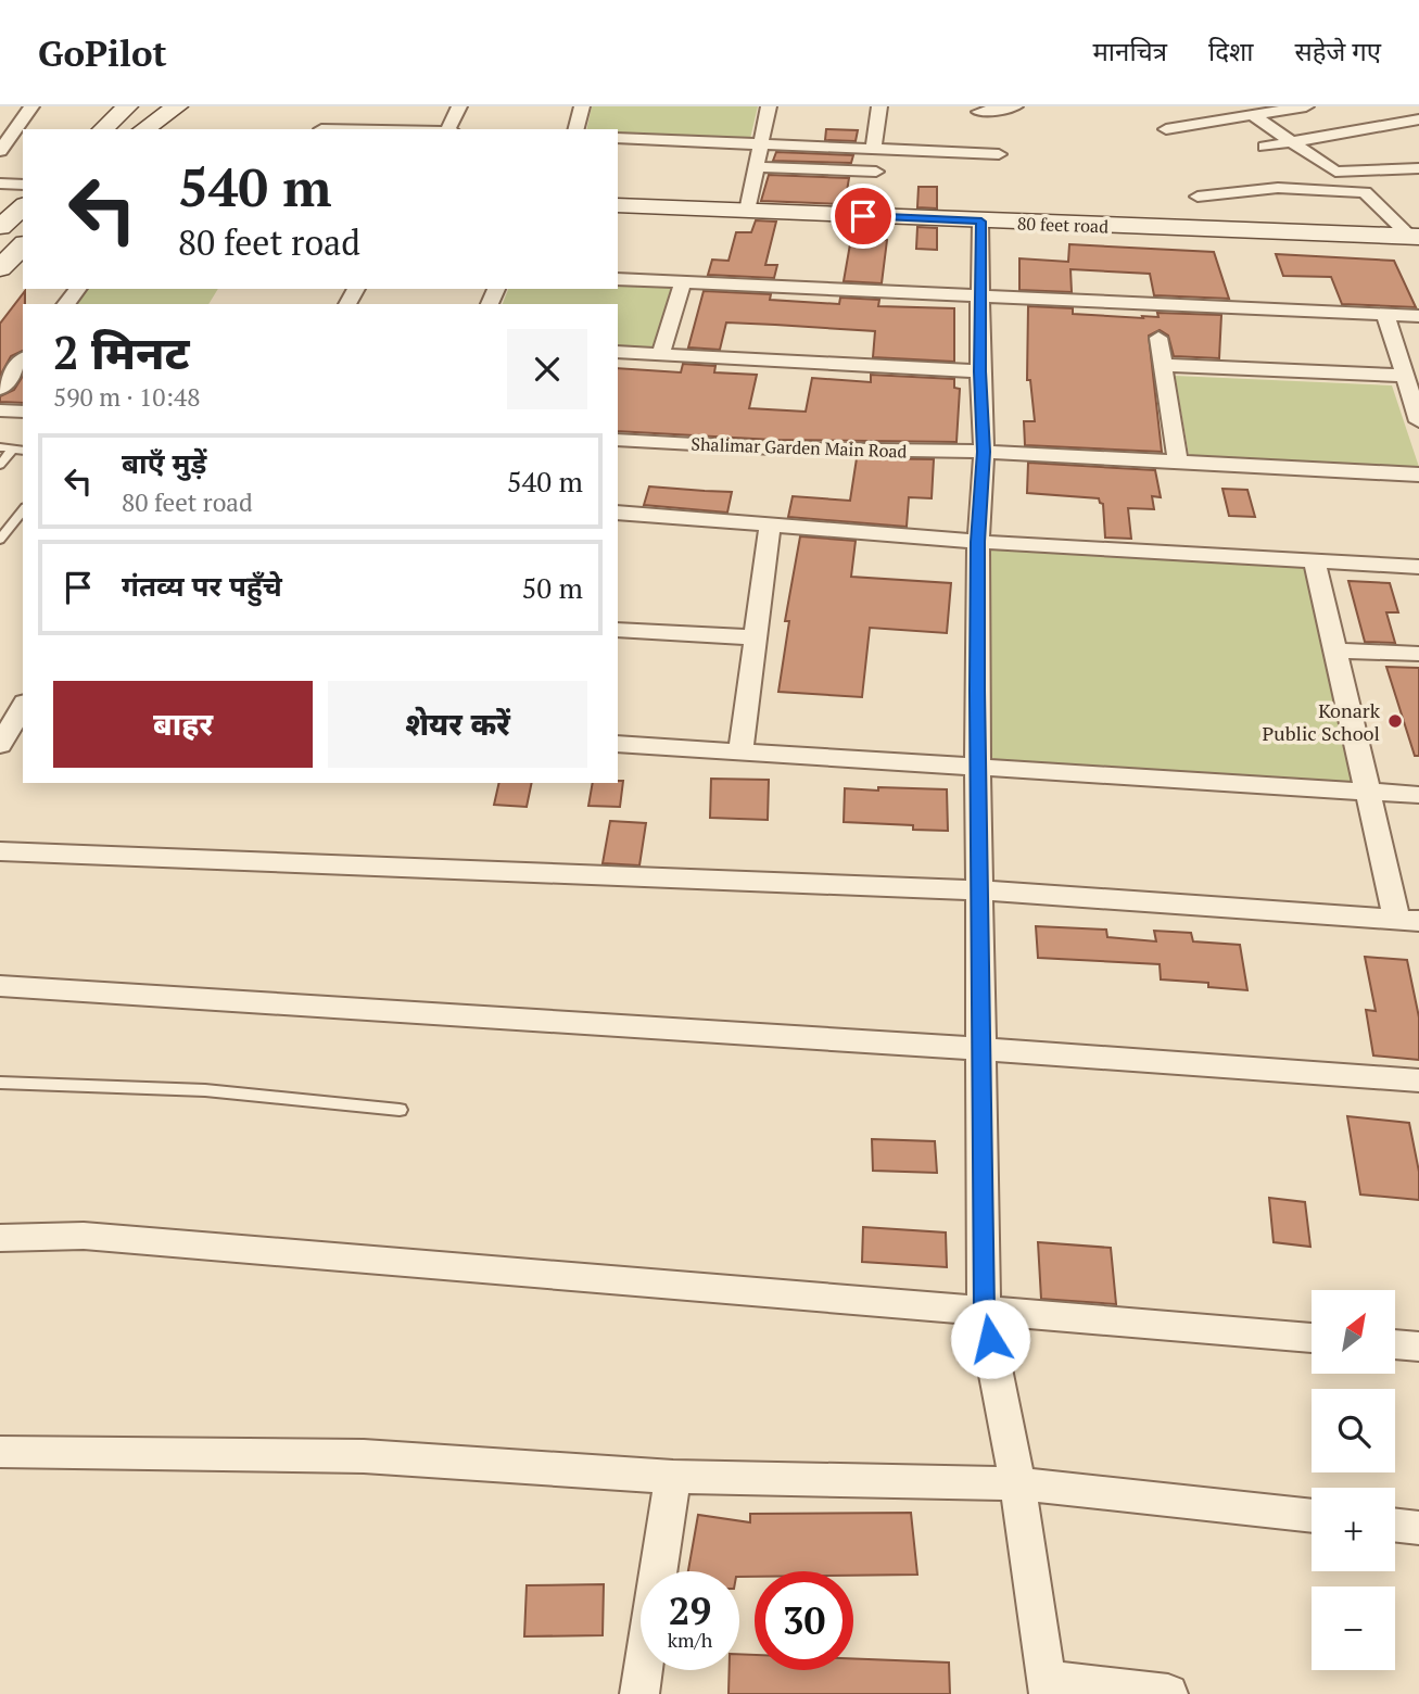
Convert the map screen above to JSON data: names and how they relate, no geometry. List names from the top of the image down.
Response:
{
  "streets": {
    "street": ["80 feet road", "Shalimar Garden Main Road"]
  },
  "places": ["Konark Public School"],
  "north": "top right",
  "page": {
    "header": "GoPilot",
    "nav": ["मानचित्र", "दिशा", "सहेजे गए"],
    "turn": ["540 m", "80 feet road"],
    "heading": ["2 मिनट", "590 m · 10:48"],
    "list": [
      {
        "name": "बाएँ मुड़ें",
        "note": "80 feet road",
        "value": "540 m"
      },
      {
        "name": "गंतव्य पर पहुँचे",
        "value": "50 m"
      }
    ],
    "buttons": ["बाहर", "शेयर करें"],
    "map_buttons": ["+", "−"],
    "speed": "29 km/h",
    "limit": "30"
  }
}
